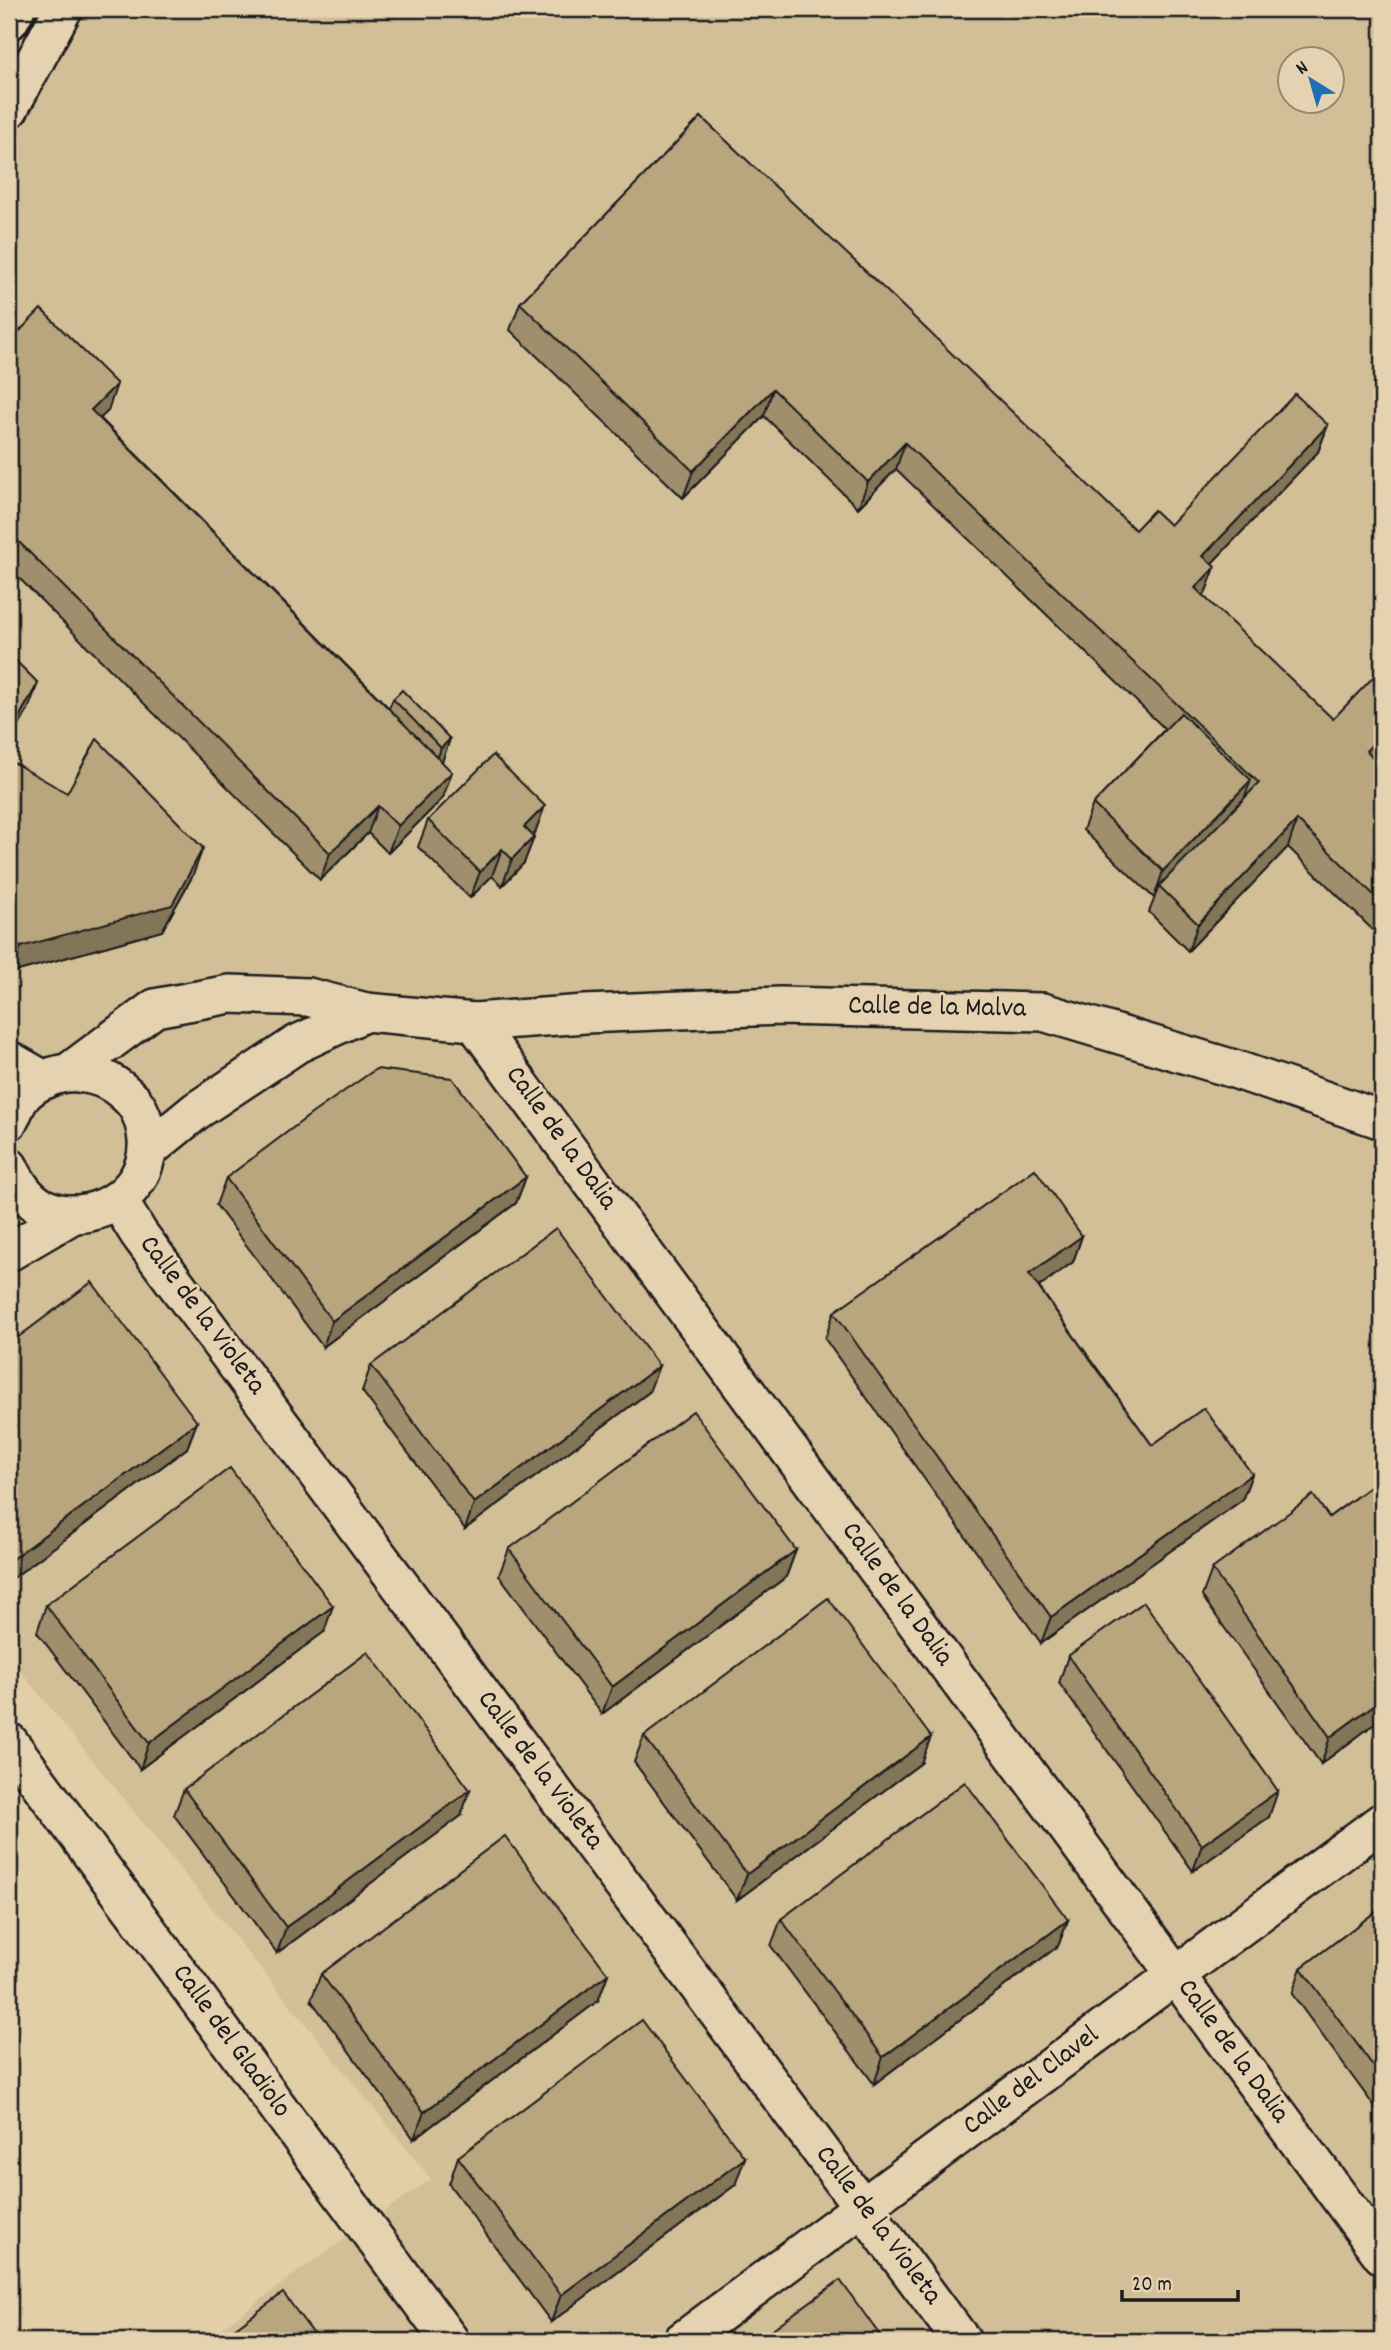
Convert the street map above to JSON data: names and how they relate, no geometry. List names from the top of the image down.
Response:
{
  "streets": {
    "street": [
      "Calle de la Malva",
      "Calle de la Dalia",
      "Calle de la Violeta",
      "Calle del Gladiolo",
      "Calle del Clavel"
    ]
  },
  "crossings": [
    ["Calle de la Malva", "Calle de la Dalia"],
    ["Calle de la Dalia", "Calle del Clavel"],
    ["Calle de la Violeta", "Calle del Clavel"]
  ],
  "scale_bar": "20 m",
  "north": "top left"
}
